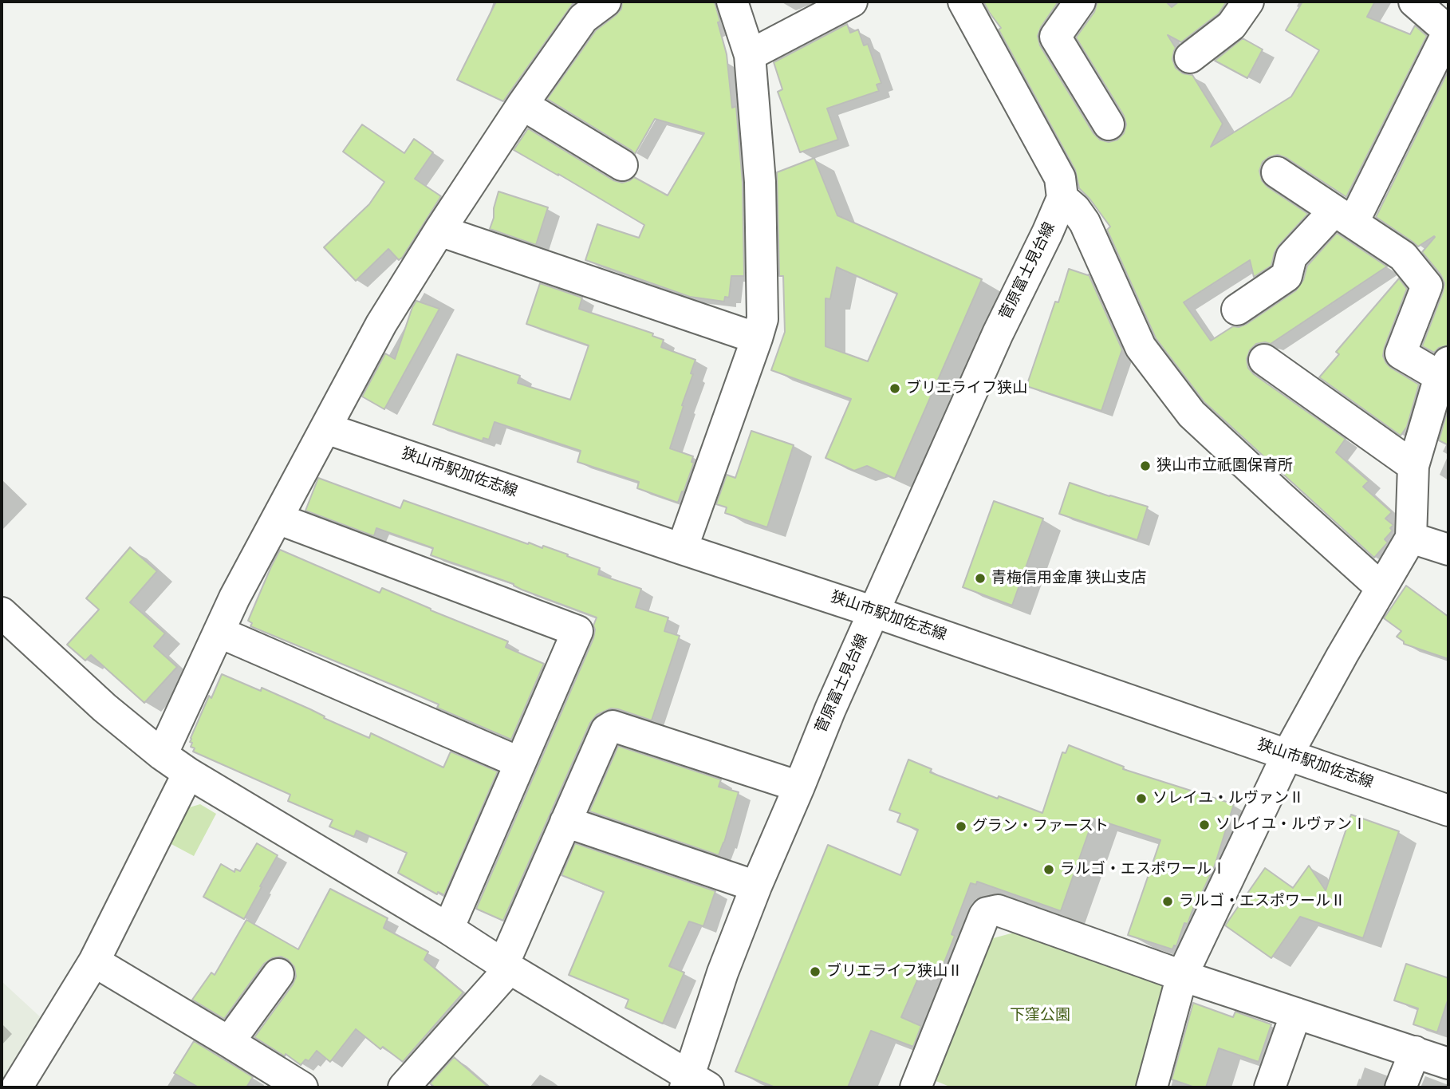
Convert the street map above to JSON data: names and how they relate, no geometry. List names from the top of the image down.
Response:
{
  "streets": {
    "street": ["菅原富士見台線", "狭山市駅加佐志線"]
  },
  "crossings": [
    ["菅原富士見台線", "狭山市駅加佐志線"]
  ],
  "parks": ["下窪公園"],
  "places": [
    "ブリエライフ狭山",
    "狭山市立祇園保育所",
    "青梅信用金庫 狭山支店",
    "ソレイユ・ルヴァンⅡ",
    "ソレイユ・ルヴァンⅠ",
    "グラン・ファースト",
    "ラルゴ・エスポワールⅠ",
    "ラルゴ・エスポワールⅡ",
    "ブリエライフ狭山Ⅱ"
  ]
}
